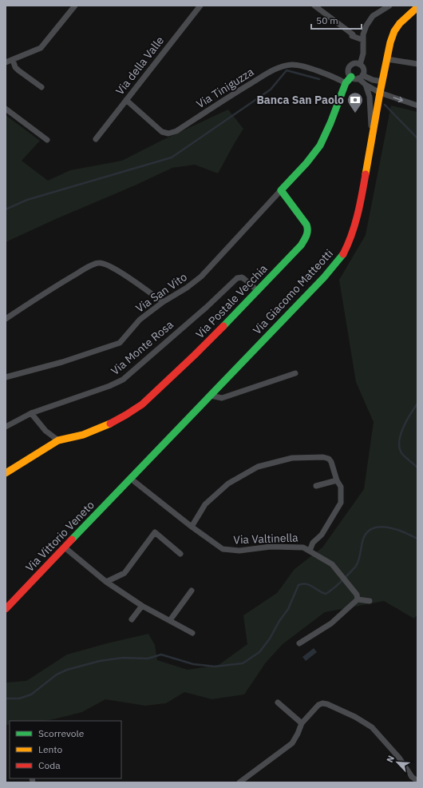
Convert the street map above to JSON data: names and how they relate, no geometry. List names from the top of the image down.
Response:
{
  "streets": {
    "main road": ["Via Giacomo Matteotti", "Via Postale Vecchia", "Via Vittorio Veneto"],
    "street": [
      "Via della Valle",
      "Via Tiniguzza",
      "Via San Vito",
      "Via Monte Rosa",
      "Via Valtinella"
    ]
  },
  "crossings": [
    ["Via della Valle", "Via Tiniguzza"],
    ["Via Giacomo Matteotti", "Via Vittorio Veneto"],
    ["Via Giacomo Matteotti", "Via Valtinella"],
    ["Via San Vito", "Via Postale Vecchia"],
    ["Via Postale Vecchia", "Via Monte Rosa"],
    ["Via Vittorio Veneto", "Via Valtinella"]
  ],
  "places": {
    "bank": ["Banca San Paolo"]
  },
  "legend": ["Scorrevole", "Lento", "Coda"],
  "scale_bar": "50 m",
  "north": "top left"
}
